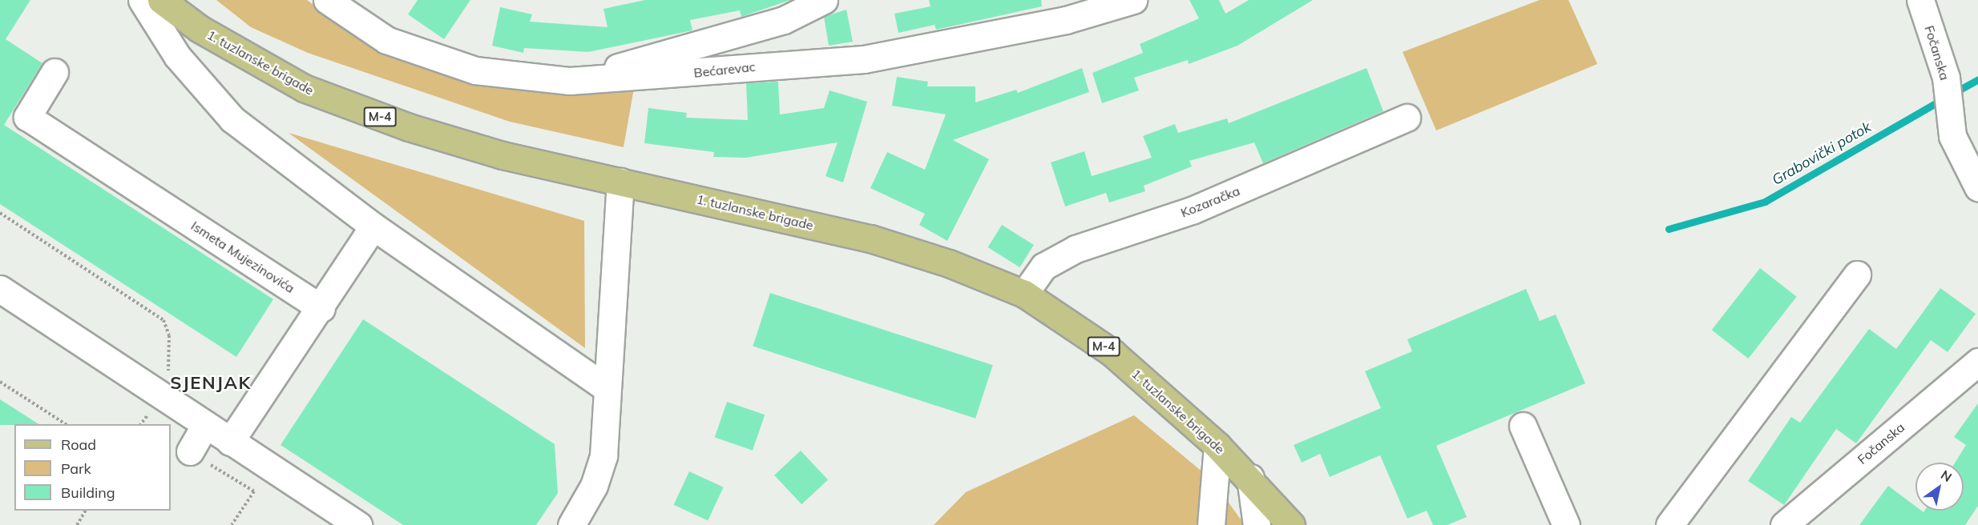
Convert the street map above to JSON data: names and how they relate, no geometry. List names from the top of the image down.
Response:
{
  "streets": {
    "main road": ["1. tuzlanske brigade", "M-4"],
    "street": [
      "Fočanska",
      "Bećarevac",
      "Kozaračka",
      "Ismeta Mujezinovića"
    ]
  },
  "crossings": [
    ["1. tuzlanske brigade", "Kozaračka"]
  ],
  "districts": ["SJENJAK"],
  "water": ["Grabovički potok"],
  "legend": ["Road", "Park", "Building"],
  "north": "top right"
}
